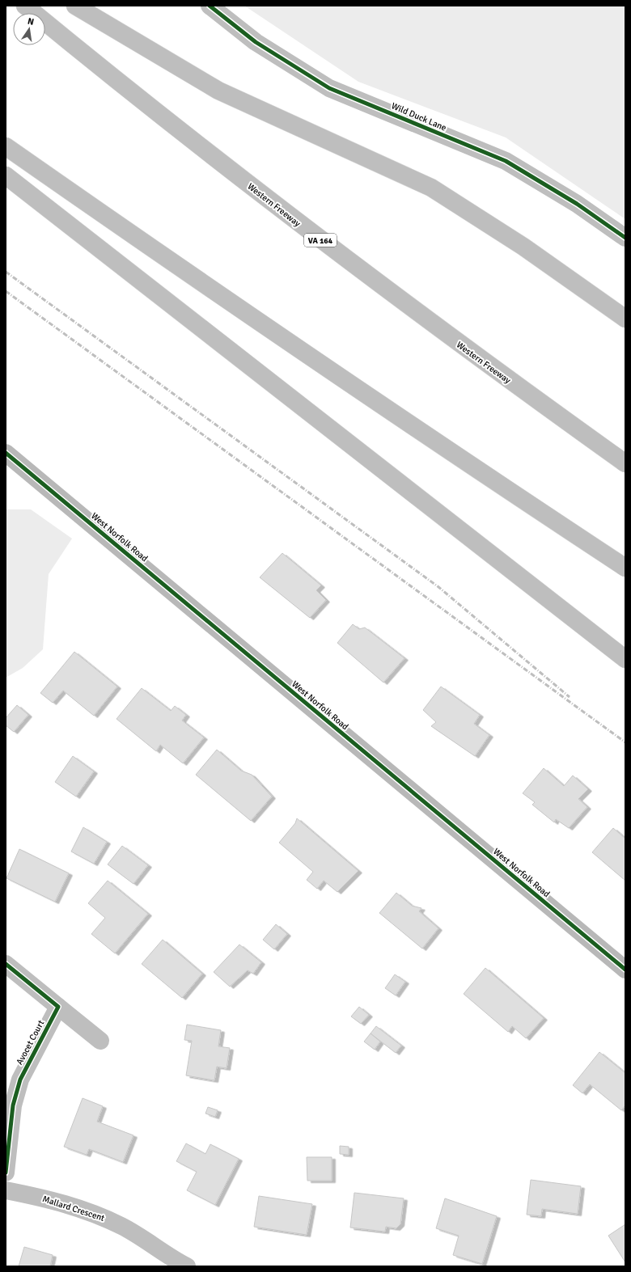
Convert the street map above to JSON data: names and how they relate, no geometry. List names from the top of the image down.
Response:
{
  "streets": {
    "main road": [
      "Wild Duck Lane",
      "Western Freeway",
      "VA 164",
      "Avocet Court",
      "Mallard Crescent"
    ],
    "street": ["West Norfolk Road"]
  },
  "north": "top"
}
